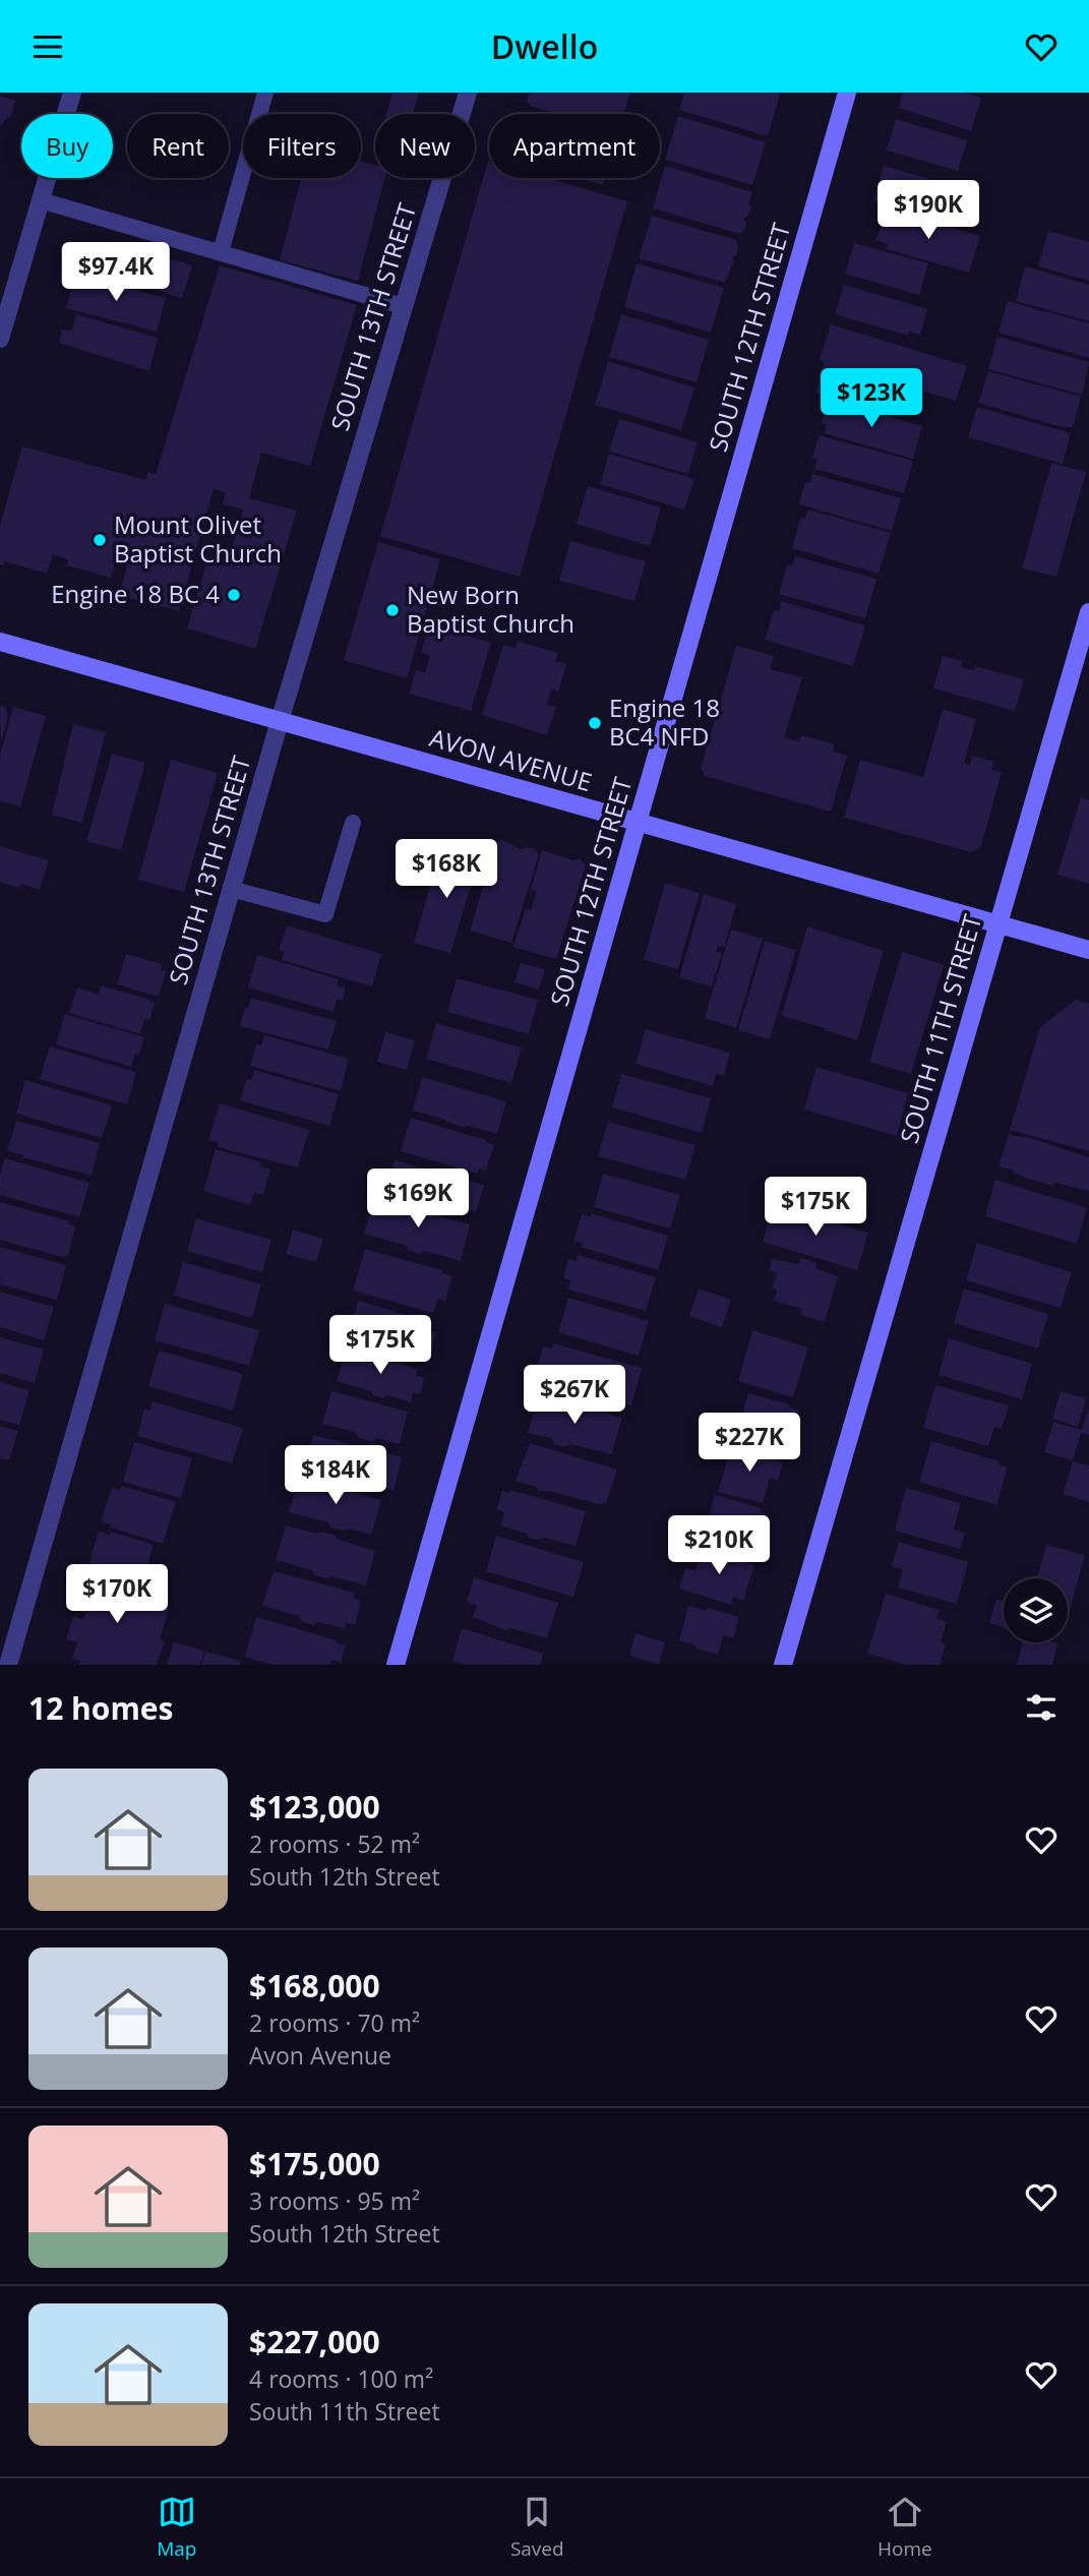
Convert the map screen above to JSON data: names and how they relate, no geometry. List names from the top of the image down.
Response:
{
  "streets": {
    "street": [
      "SOUTH 13TH STREET",
      "SOUTH 12TH STREET",
      "AVON AVENUE",
      "SOUTH 11TH STREET"
    ]
  },
  "crossings": [
    ["SOUTH 13TH STREET", "AVON AVENUE"],
    ["SOUTH 12TH STREET", "AVON AVENUE"],
    ["AVON AVENUE", "SOUTH 11TH STREET"]
  ],
  "places": [
    "Mount Olivet Baptist Church",
    "Engine 18 BC 4",
    "New Born Baptist Church",
    "Engine 18 BC4 NFD"
  ],
  "page": {
    "header": "Dwello",
    "chip": [
      "Buy",
      "Rent",
      "Filters",
      "New",
      "Apartment"
    ],
    "price": [
      "$190K",
      "$97.4K",
      "$123K",
      "$168K",
      "$169K",
      "$175K",
      "$175K",
      "$267K",
      "$227K",
      "$184K",
      "$210K",
      "$170K"
    ],
    "heading": "12 homes",
    "list": [
      {
        "name": "$123,000",
        "note": "2 rooms · 52 m² · South 12th Street"
      },
      {
        "name": "$168,000",
        "note": "2 rooms · 70 m² · Avon Avenue"
      },
      {
        "name": "$175,000",
        "note": "3 rooms · 95 m² · South 12th Street"
      },
      {
        "name": "$227,000",
        "note": "4 rooms · 100 m² · South 11th Street"
      }
    ],
    "tabs": ["Map", "Saved", "Home"]
  }
}
